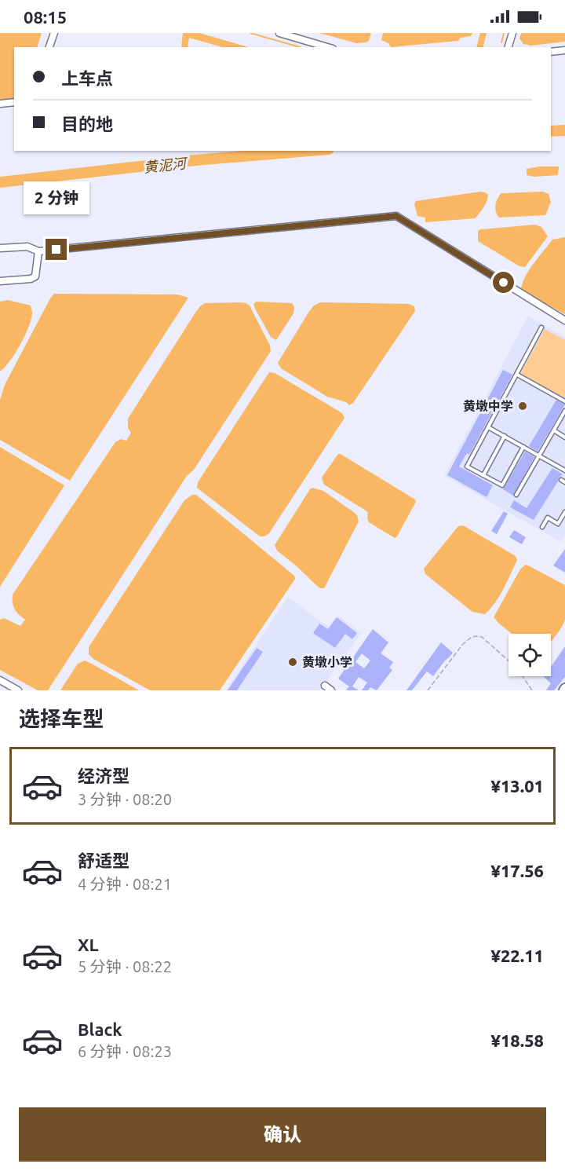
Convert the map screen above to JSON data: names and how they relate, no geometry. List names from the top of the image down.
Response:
{
  "water": ["黄泥河"],
  "places": ["黄墩中学", "黄墩小学"],
  "page": {
    "status": "08:15",
    "banner": ["上车点", "目的地"],
    "bubble": "2 分钟",
    "heading": "选择车型",
    "list": [
      {
        "name": "经济型",
        "note": "3 分钟 · 08:20",
        "value": "¥13.01"
      },
      {
        "name": "舒适型",
        "note": "4 分钟 · 08:21",
        "value": "¥17.56"
      },
      {
        "name": "XL",
        "note": "5 分钟 · 08:22",
        "value": "¥22.11"
      },
      {
        "name": "Black",
        "note": "6 分钟 · 08:23",
        "value": "¥18.58"
      }
    ],
    "buttons": "确认"
  }
}
